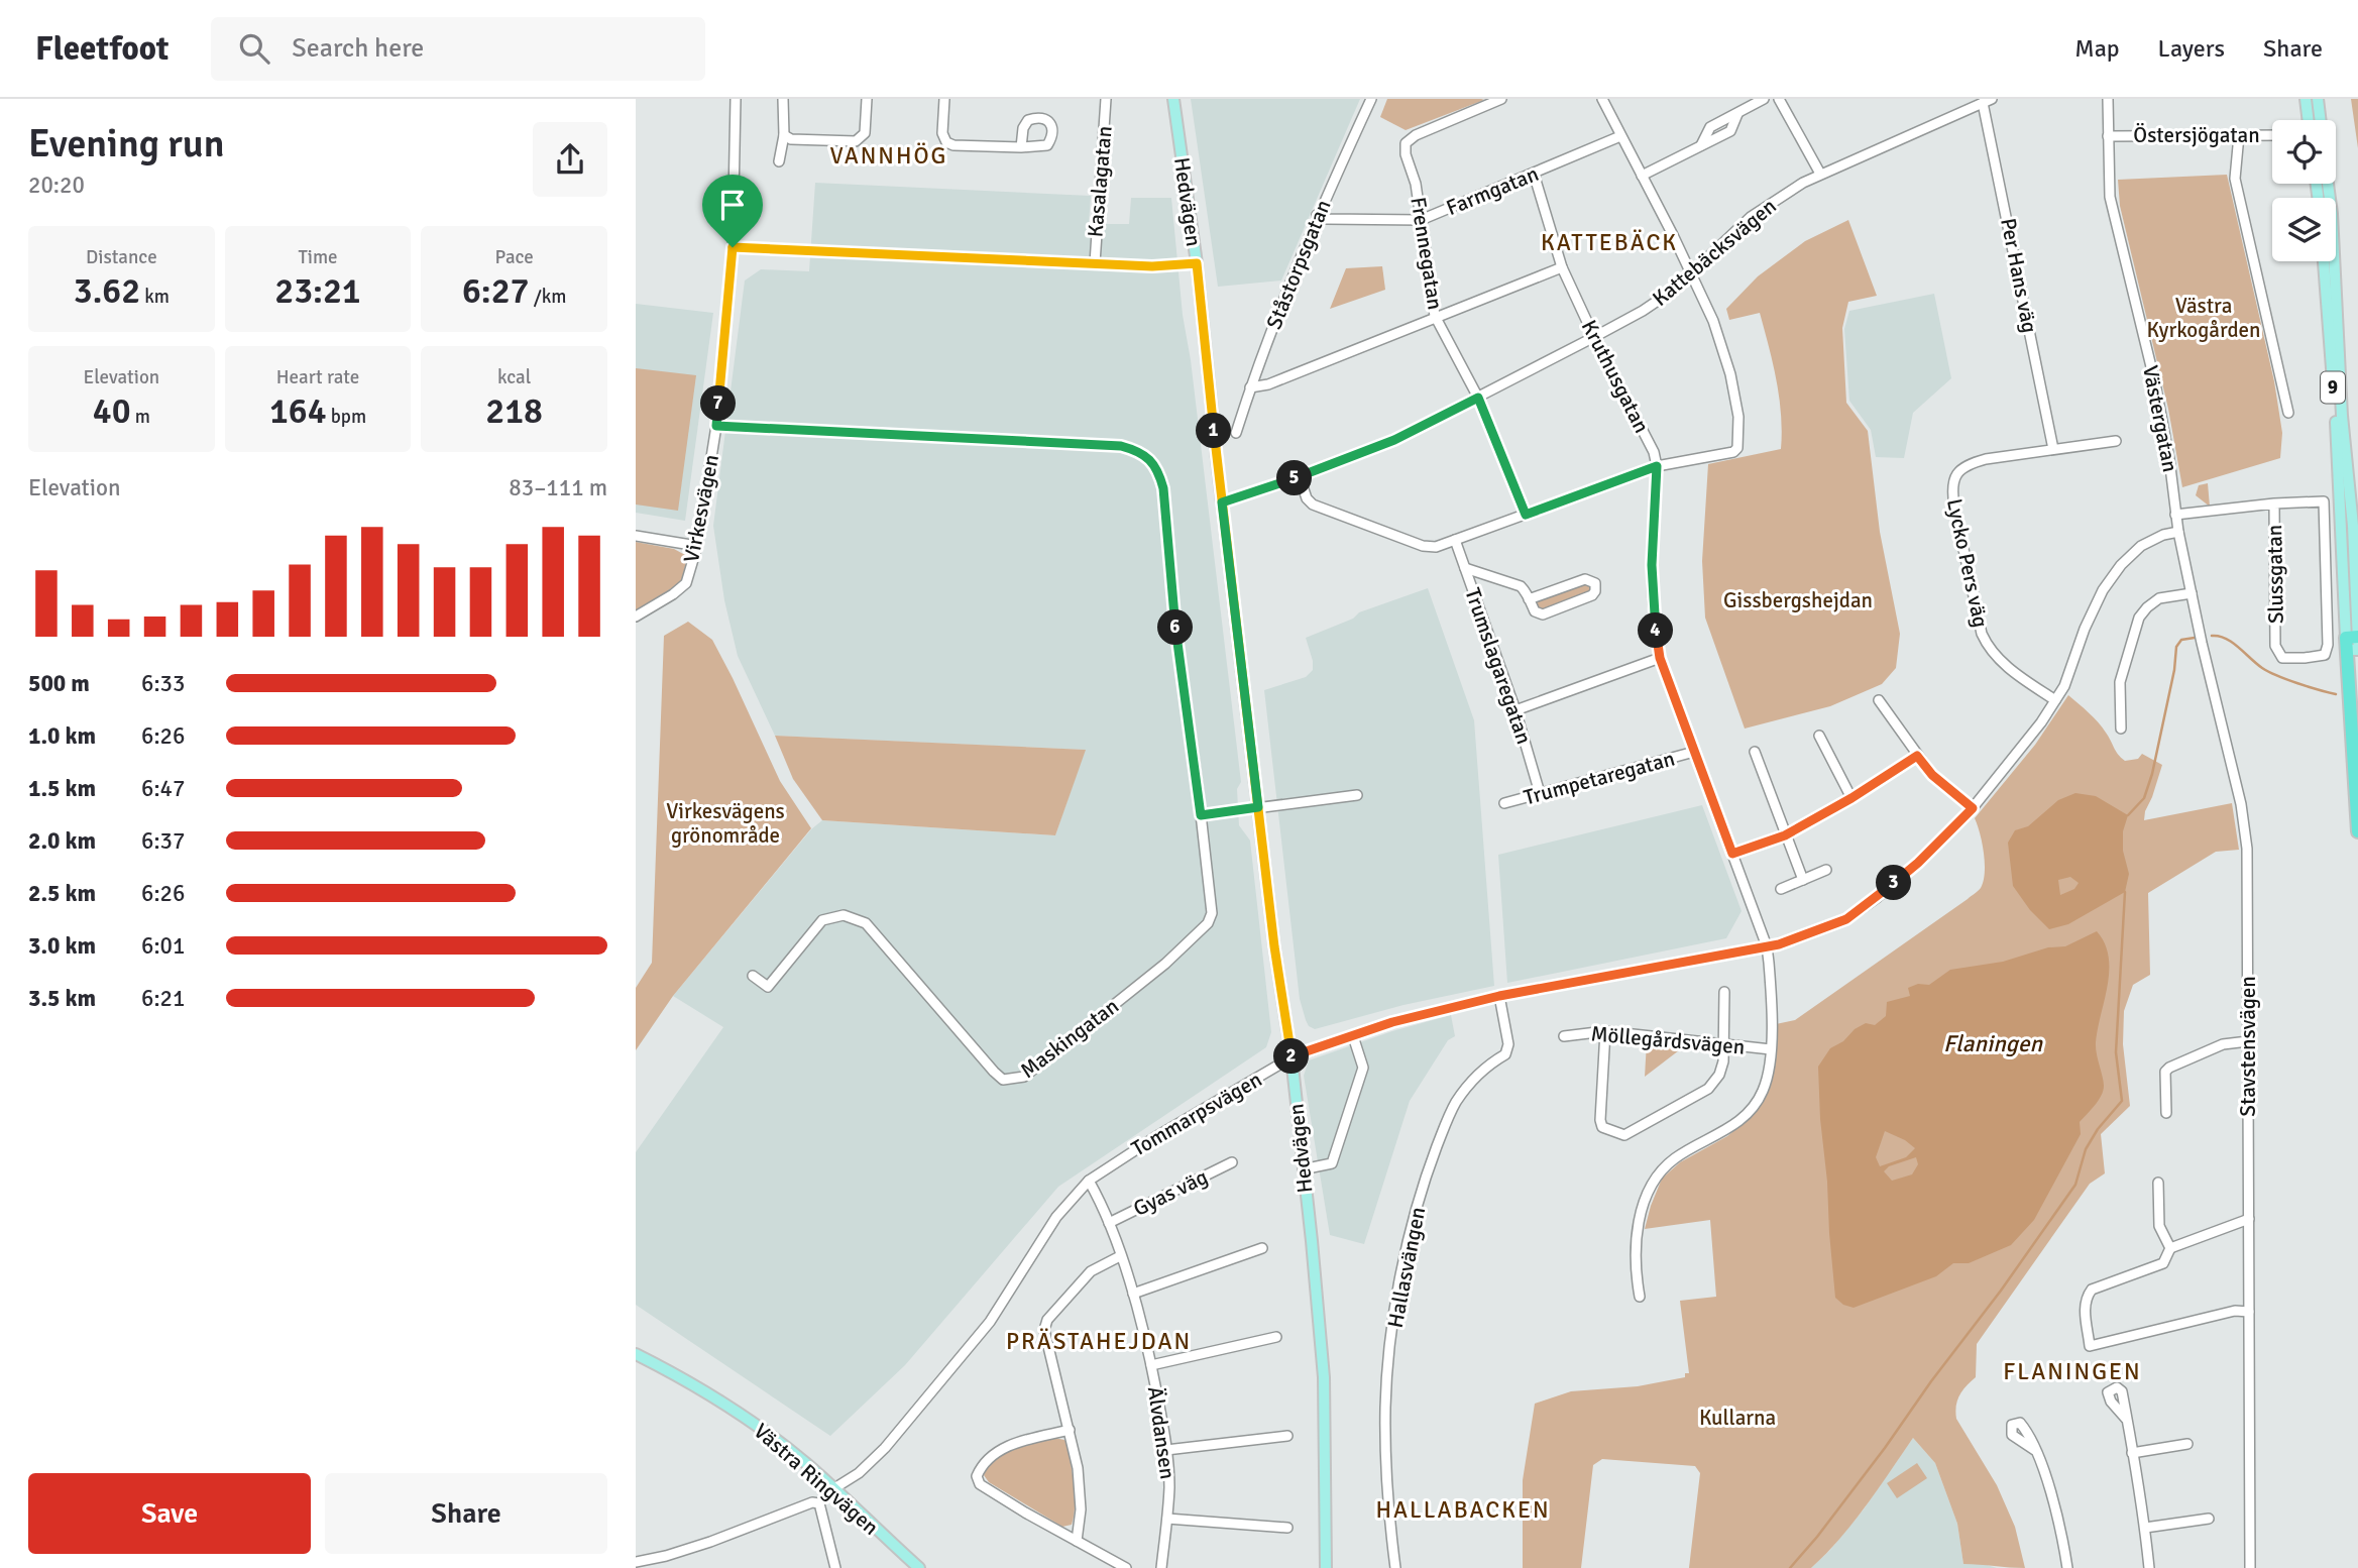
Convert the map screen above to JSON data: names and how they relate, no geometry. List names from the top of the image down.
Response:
{
  "streets": {
    "main road": ["Hedvägen", "9", "Västra Ringvägen"],
    "street": [
      "Östersjögatan",
      "Kasalagatan",
      "Farmgatan",
      "Kattebäcksvägen",
      "Frennegatan",
      "Ståstorpsgatan",
      "Per Hans väg",
      "Kruthusgatan",
      "Västergatan",
      "Virkesvägen",
      "Lycko Pers väg",
      "Slussgatan",
      "Trumslagaregatan",
      "Trumpetaregatan",
      "Maskingatan",
      "Möllegårdsvägen",
      "Stavstensvägen",
      "Tommarpsvägen",
      "Gyas väg",
      "Hallasvängen",
      "Älvdansen"
    ]
  },
  "crossings": [
    ["Östersjögatan", "Västergatan"],
    ["Farmgatan", "Frennegatan"],
    ["Farmgatan", "Ståstorpsgatan"],
    ["Farmgatan", "Kruthusgatan"],
    ["Hedvägen", "Kattebäcksvägen"],
    ["Hedvägen", "Tommarpsvägen"],
    ["Kattebäcksvägen", "Frennegatan"],
    ["Kattebäcksvägen", "Per Hans väg"],
    ["Kattebäcksvägen", "Kruthusgatan"],
    ["Per Hans väg", "Lycko Pers väg"],
    ["Kruthusgatan", "Trumpetaregatan"],
    ["Kruthusgatan", "Möllegårdsvägen"],
    ["Kruthusgatan", "Tommarpsvägen"],
    ["Västergatan", "Stavstensvägen"],
    ["Västergatan", "Tommarpsvägen"],
    ["Virkesvägen", "Maskingatan"],
    ["Lycko Pers väg", "Tommarpsvägen"],
    ["Trumslagaregatan", "Trumpetaregatan"],
    ["Stavstensvägen", "Tommarpsvägen"],
    ["Tommarpsvägen", "Hallasvängen"],
    ["Tommarpsvägen", "Älvdansen"],
    ["Tommarpsvägen", "Västra Ringvägen"],
    ["Gyas väg", "Älvdansen"]
  ],
  "districts": [
    "VANNHÖG",
    "KATTEBÄCK",
    "PRÄSTAHEJDAN",
    "FLANINGEN",
    "HALLABACKEN"
  ],
  "water": ["Flaningen"],
  "parks": [
    "Västra Kyrkogården",
    "Gissbergshejdan",
    "Virkesvägens grönområde",
    "Kullarna"
  ],
  "page": {
    "header": "Fleetfoot",
    "search": "Search here",
    "nav": ["Map", "Layers", "Share"],
    "heading": ["Evening run", "20:20"],
    "stats": [
      ["Distance", "3.62 km"],
      ["Time", "23:21"],
      ["Pace", "6:27 /km"],
      ["Elevation", "40 m"],
      ["Heart rate", "164 bpm"],
      ["kcal", "218"]
    ],
    "pins": [
      "7",
      "1",
      "5",
      "6",
      "4",
      "3",
      "2"
    ],
    "chart": ["Elevation", "83–111 m"],
    "list": [
      {
        "name": "500 m",
        "note": "6:33"
      },
      {
        "name": "1.0 km",
        "note": "6:26"
      },
      {
        "name": "1.5 km",
        "note": "6:47"
      },
      {
        "name": "2.0 km",
        "note": "6:37"
      },
      {
        "name": "2.5 km",
        "note": "6:26"
      },
      {
        "name": "3.0 km",
        "note": "6:01"
      },
      {
        "name": "3.5 km",
        "note": "6:21"
      }
    ],
    "buttons": ["Save", "Share"]
  }
}
